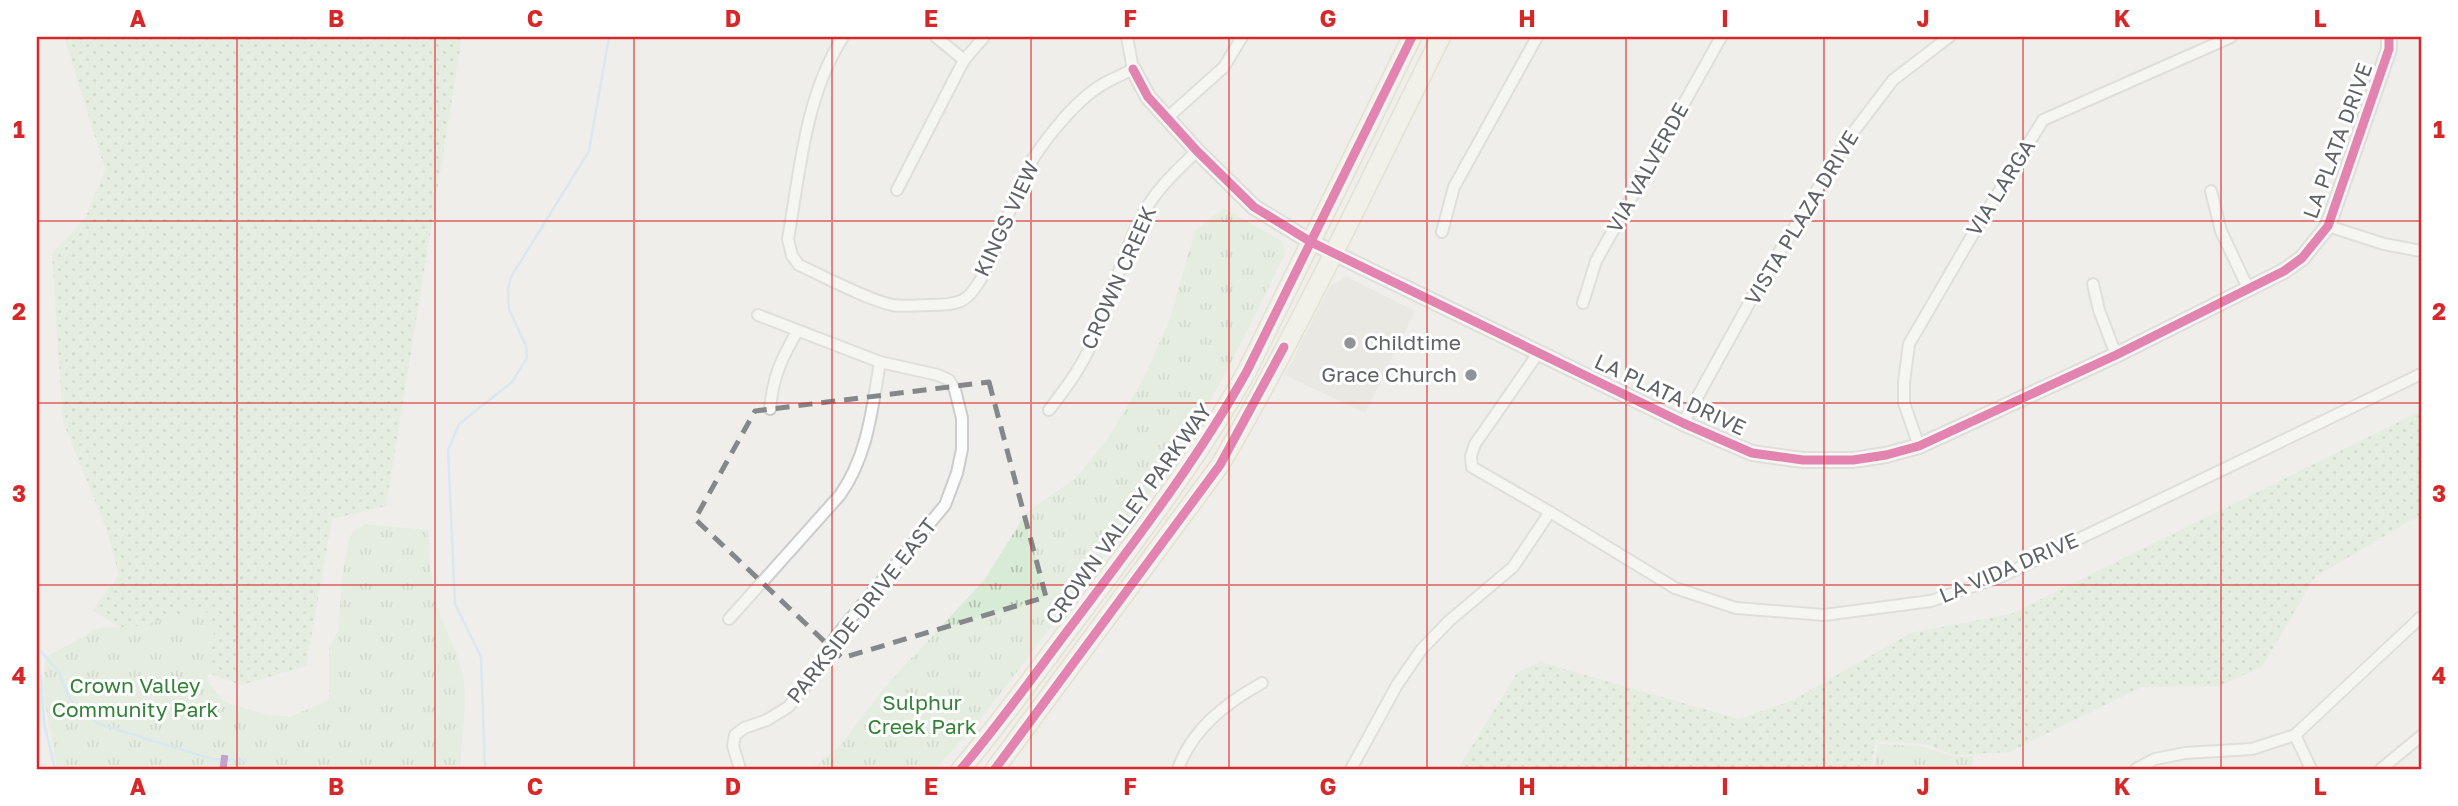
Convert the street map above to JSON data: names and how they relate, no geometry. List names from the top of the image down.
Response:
{
  "streets": {
    "main road": ["CROWN VALLEY PARKWAY"],
    "street": [
      "LA PLATA DRIVE",
      "VIA VALVERDE",
      "VIA LARGA",
      "VISTA PLAZA DRIVE",
      "KINGS VIEW",
      "CROWN CREEK",
      "LA VIDA DRIVE",
      "PARKSIDE DRIVE EAST"
    ]
  },
  "crossings": [
    ["LA PLATA DRIVE", "VIA LARGA"],
    ["LA PLATA DRIVE", "VISTA PLAZA DRIVE"],
    ["LA PLATA DRIVE", "KINGS VIEW"],
    ["LA PLATA DRIVE", "CROWN CREEK"],
    ["LA PLATA DRIVE", "CROWN VALLEY PARKWAY"],
    ["LA PLATA DRIVE", "LA VIDA DRIVE"]
  ],
  "parks": ["Crown Valley Community Park", "Sulphur Creek Park"],
  "places": ["Childtime", "Grace Church"],
  "grid": {
    "columns": [
      "A",
      "B",
      "C",
      "D",
      "E",
      "F",
      "G",
      "H",
      "I",
      "J",
      "K",
      "L"
    ],
    "rows": [
      "1",
      "2",
      "3",
      "4"
    ]
  }
}
